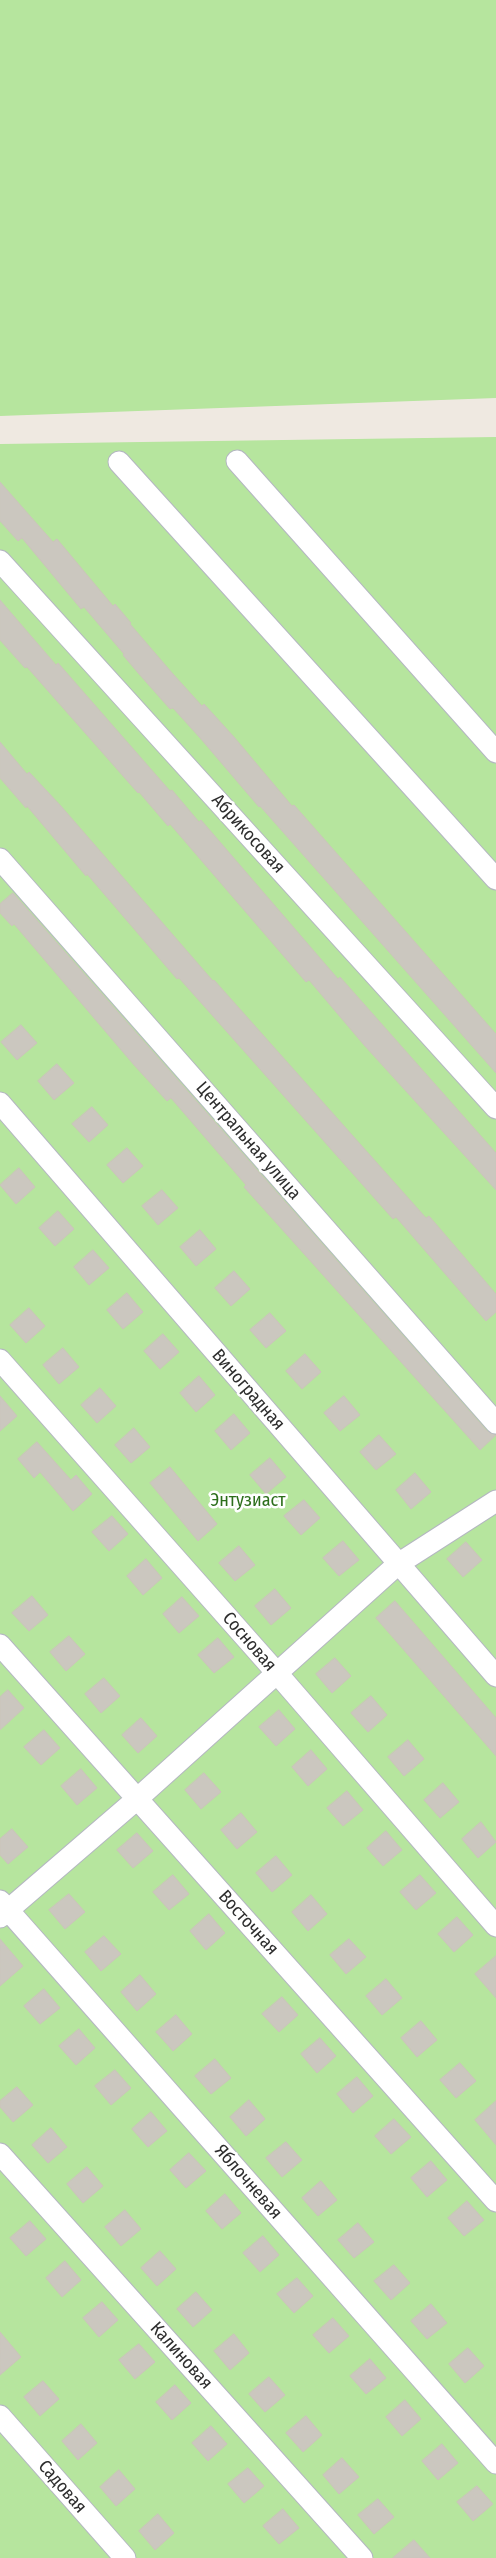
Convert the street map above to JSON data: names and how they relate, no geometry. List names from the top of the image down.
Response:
{
  "streets": {
    "street": [
      "Абрикосовая",
      "Центральная улица",
      "Виноградная",
      "Сосновая",
      "Восточная",
      "Яблочневая",
      "Калиновая",
      "Садовая"
    ]
  },
  "parks": ["Энтузиаст"]
}
